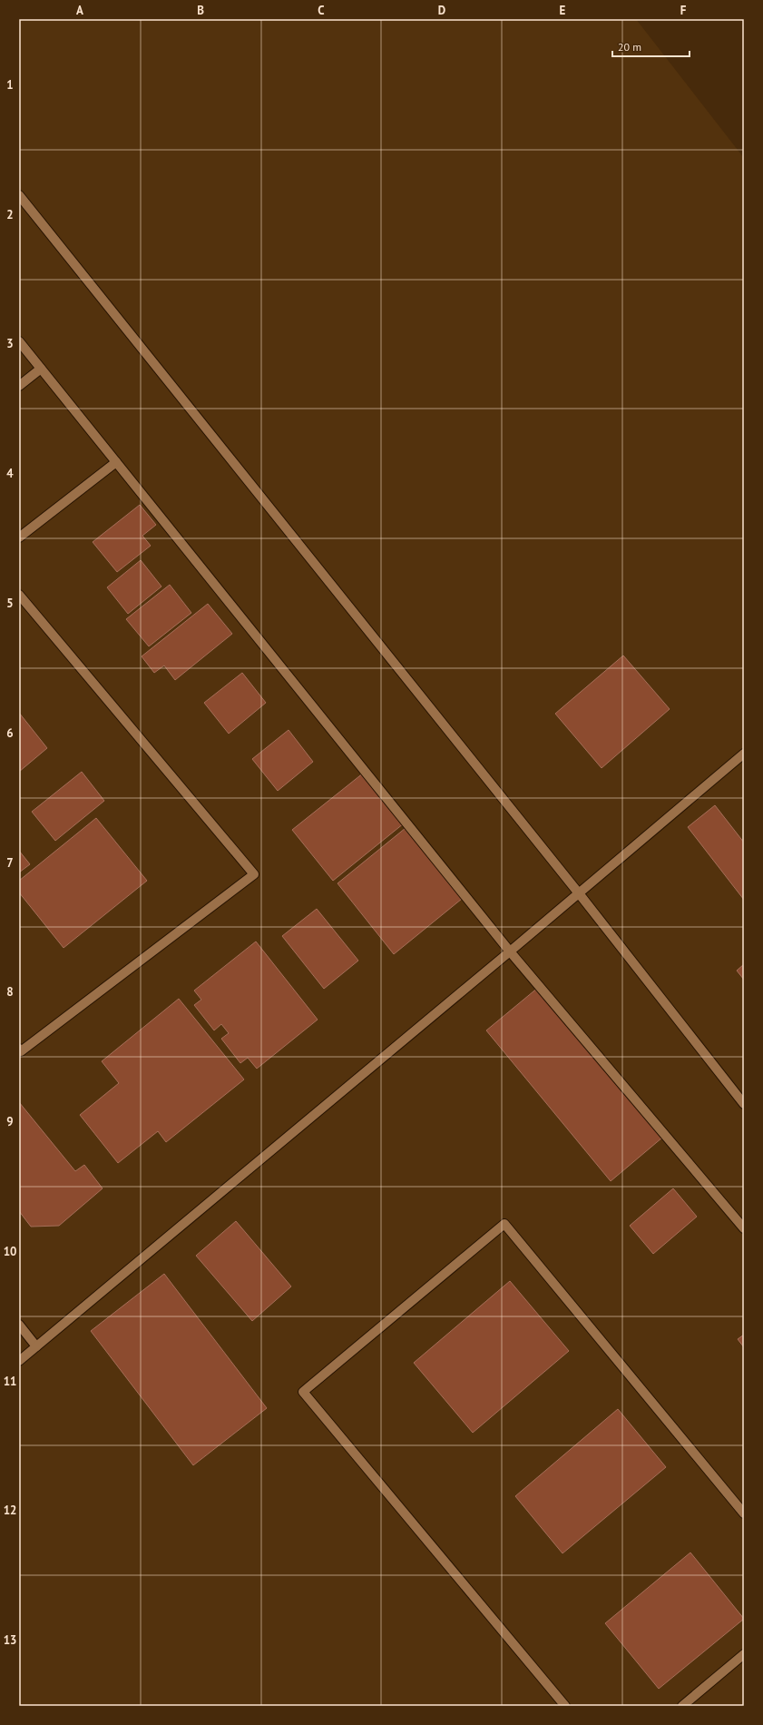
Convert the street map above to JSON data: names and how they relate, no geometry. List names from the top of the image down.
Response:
{
  "scale_bar": "20 m",
  "grid": {
    "columns": [
      "A",
      "B",
      "C",
      "D",
      "E",
      "F"
    ],
    "rows": [
      "1",
      "2",
      "3",
      "4",
      "5",
      "6",
      "7",
      "8",
      "9",
      "10",
      "11",
      "12",
      "13"
    ]
  }
}
